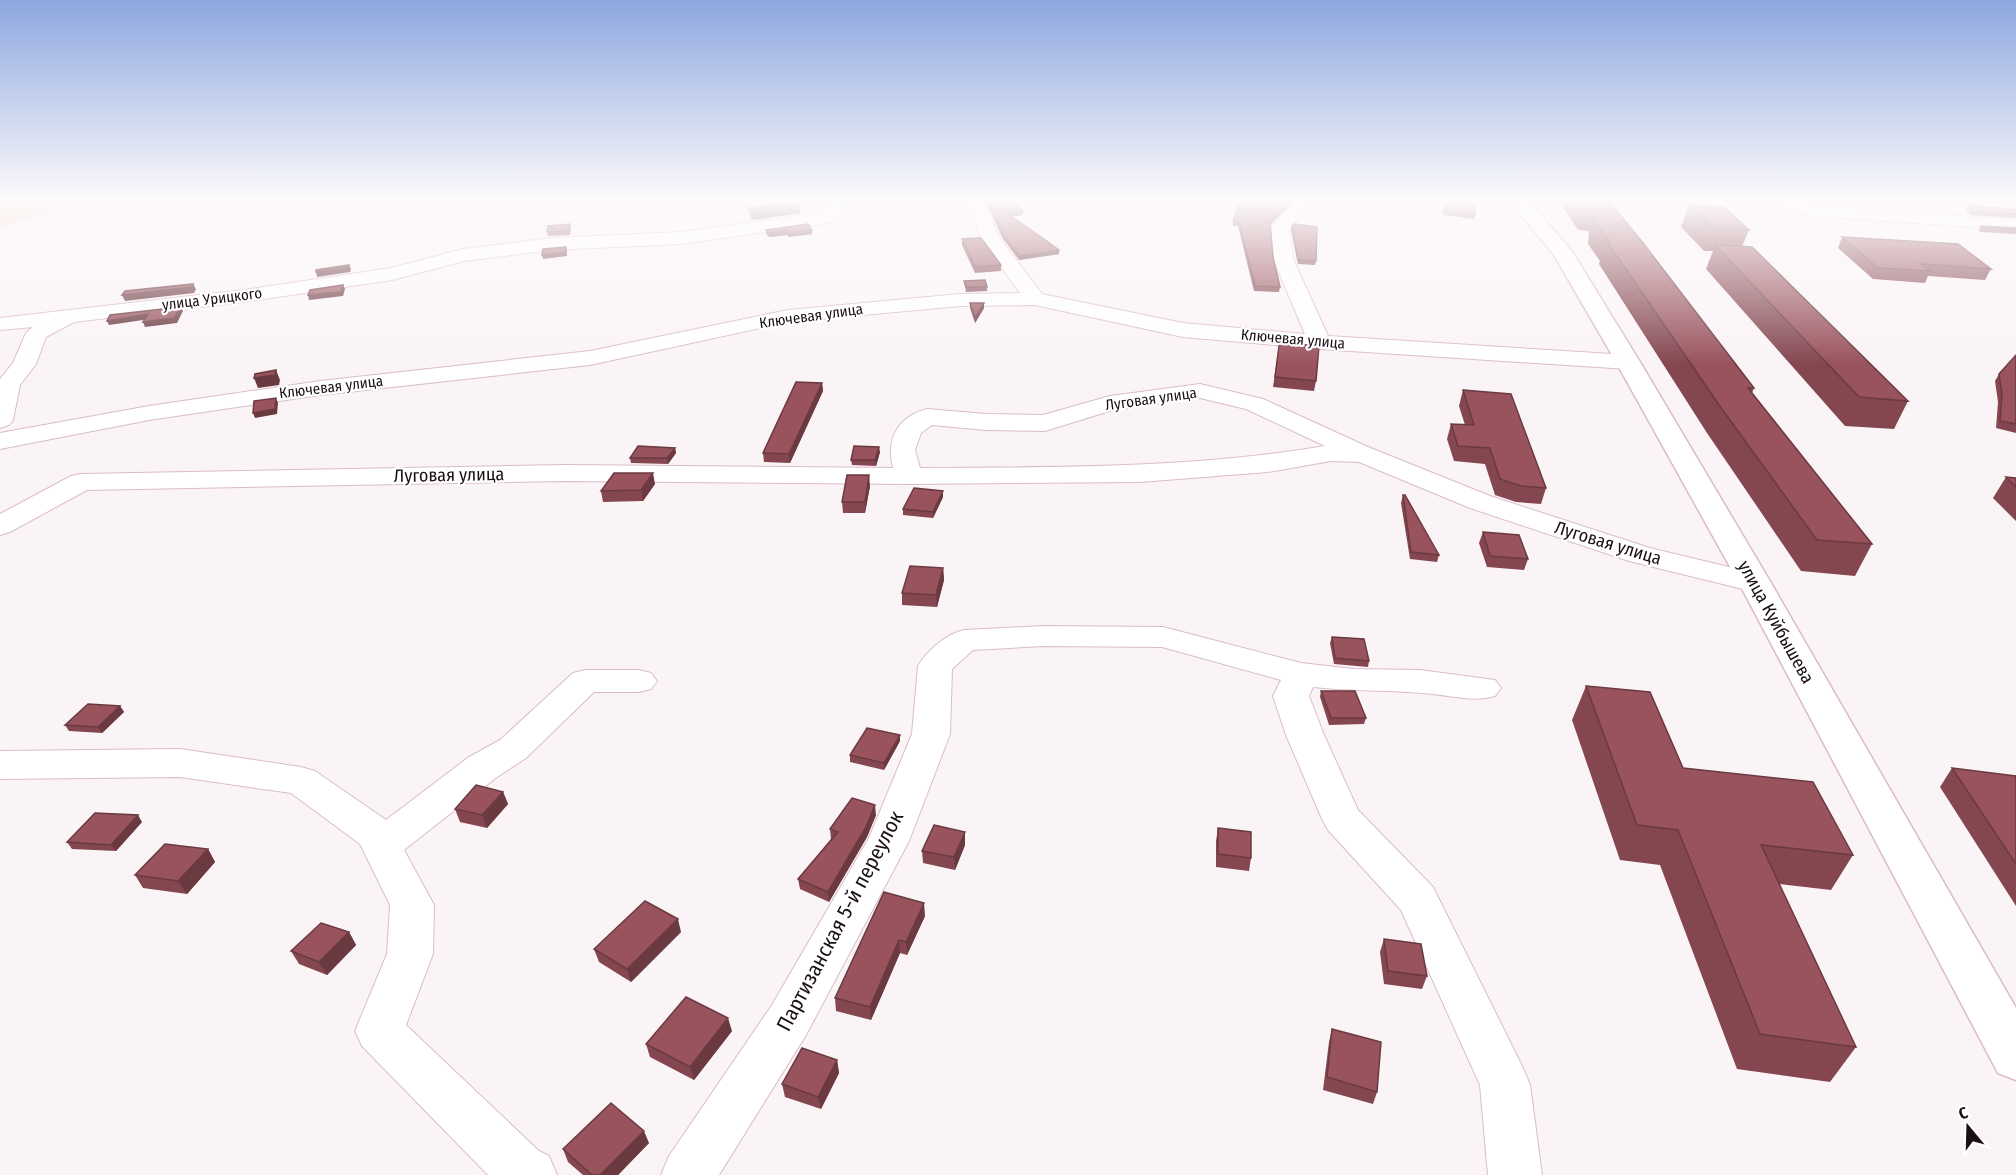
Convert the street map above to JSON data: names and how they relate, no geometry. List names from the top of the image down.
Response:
{
  "streets": {
    "main road": ["улица Куйбышева"],
    "street": [
      "улица Урицкого",
      "Ключевая улица",
      "Луговая улица",
      "Партизанская 5-й переулок"
    ]
  },
  "crossings": [
    ["Ключевая улица", "улица Куйбышева"],
    ["Луговая улица", "улица Куйбышева"]
  ],
  "north": "top"
}
